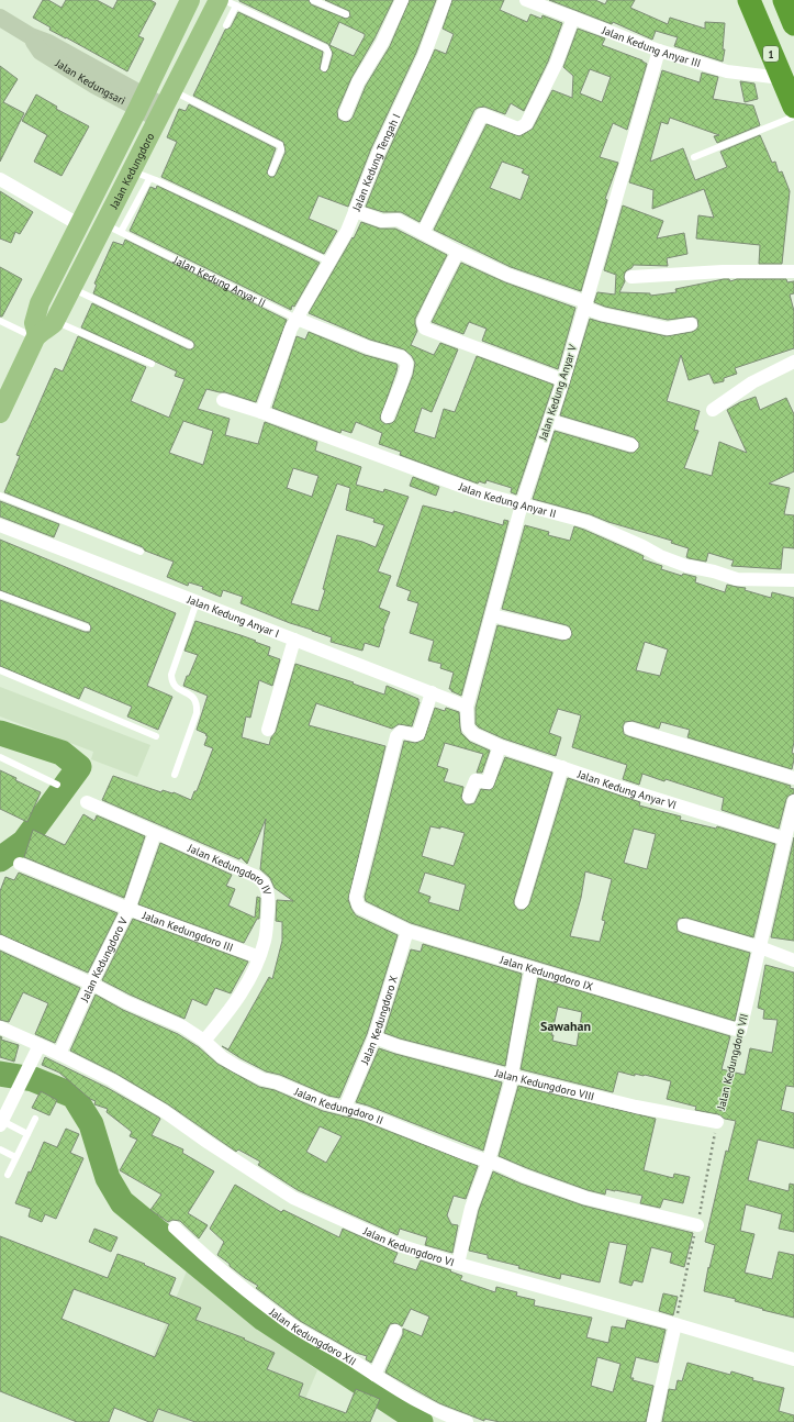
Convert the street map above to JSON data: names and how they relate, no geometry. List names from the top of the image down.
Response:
{
  "streets": {
    "highway": ["1"],
    "main road": ["Jalan Kedungdoro"],
    "street": [
      "Jalan Kedung Anyar III",
      "Jalan Kedungsari",
      "Jalan Kedung Tengah I",
      "Jalan Kedung Anyar II",
      "Jalan Kedung Anyar V",
      "Jalan Kedung Anyar I",
      "Jalan Kedung Anyar VI",
      "Jalan Kedungdoro IV",
      "Jalan Kedungdoro III",
      "Jalan Kedungdoro V",
      "Jalan Kedungdoro IX",
      "Jalan Kedungdoro X",
      "Jalan Kedungdoro VII",
      "Jalan Kedungdoro VIII",
      "Jalan Kedungdoro II",
      "Jalan Kedungdoro VI",
      "Jalan Kedungdoro XII"
    ]
  },
  "crossings": [
    ["Jalan Kedung Anyar III", "1"],
    ["Jalan Kedung Anyar III", "Jalan Kedung Anyar V"],
    ["Jalan Kedungsari", "Jalan Kedungdoro"],
    ["Jalan Kedung Tengah I", "Jalan Kedung Anyar II"],
    ["Jalan Kedungdoro", "Jalan Kedung Anyar II"],
    ["Jalan Kedung Anyar II", "Jalan Kedung Anyar V"],
    ["Jalan Kedung Anyar V", "Jalan Kedung Anyar I"],
    ["Jalan Kedung Anyar V", "Jalan Kedung Anyar VI"],
    ["Jalan Kedung Anyar I", "Jalan Kedungdoro IX"],
    ["Jalan Kedung Anyar VI", "Jalan Kedungdoro VII"],
    ["Jalan Kedungdoro IV", "Jalan Kedungdoro III"],
    ["Jalan Kedungdoro IV", "Jalan Kedungdoro V"],
    ["Jalan Kedungdoro IV", "Jalan Kedungdoro II"],
    ["Jalan Kedungdoro III", "Jalan Kedungdoro V"],
    ["Jalan Kedungdoro V", "Jalan Kedungdoro II"],
    ["Jalan Kedungdoro V", "Jalan Kedungdoro VI"],
    ["Jalan Kedungdoro IX", "Jalan Kedungdoro X"],
    ["Jalan Kedungdoro IX", "Jalan Kedungdoro VII"],
    ["Jalan Kedungdoro X", "Jalan Kedungdoro VIII"],
    ["Jalan Kedungdoro X", "Jalan Kedungdoro II"],
    ["Jalan Kedungdoro VII", "Jalan Kedungdoro VIII"],
    ["Jalan Kedungdoro VII", "Jalan Kedungdoro II"],
    ["Jalan Kedungdoro VII", "Jalan Kedungdoro VI"]
  ],
  "districts": ["Sawahan"]
}
